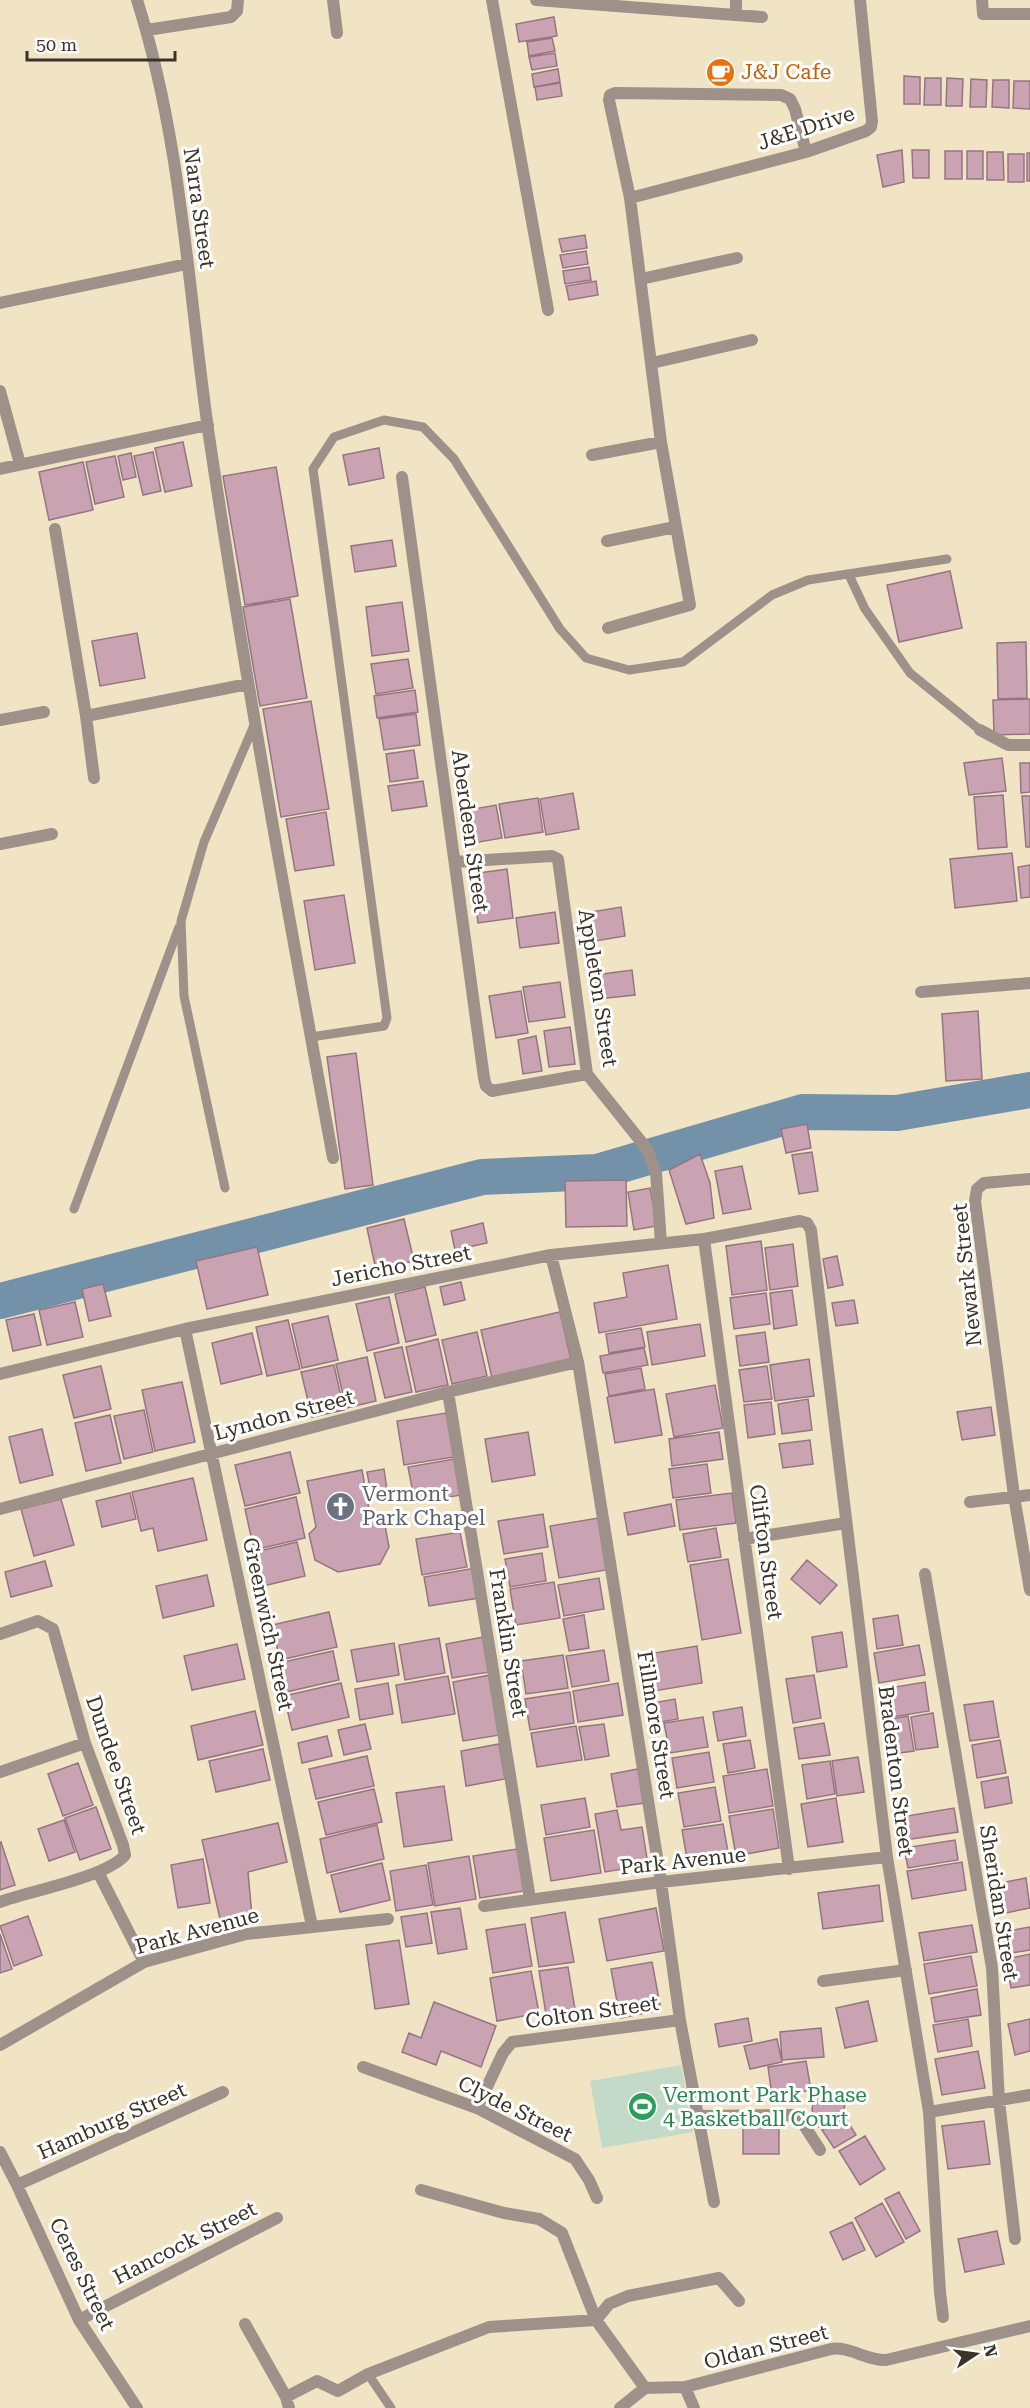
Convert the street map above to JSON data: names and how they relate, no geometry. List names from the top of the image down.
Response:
{
  "streets": {
    "street": [
      "J&E Drive",
      "Narra Street",
      "Aberdeen Street",
      "Appleton Street",
      "Jericho Street",
      "Newark Street",
      "Lyndon Street",
      "Clifton Street",
      "Greenwich Street",
      "Franklin Street",
      "Fillmore Street",
      "Dundee Street",
      "Bradenton Street",
      "Park Avenue",
      "Sheridan Street",
      "Colton Street",
      "Clyde Street",
      "Hamburg Street",
      "Hancock Street",
      "Ceres Street",
      "Oldan Street"
    ]
  },
  "crossings": [
    ["Aberdeen Street", "Appleton Street"],
    ["Appleton Street", "Jericho Street"],
    ["Jericho Street", "Clifton Street"],
    ["Jericho Street", "Greenwich Street"],
    ["Jericho Street", "Fillmore Street"],
    ["Jericho Street", "Bradenton Street"],
    ["Lyndon Street", "Greenwich Street"],
    ["Lyndon Street", "Franklin Street"],
    ["Lyndon Street", "Fillmore Street"],
    ["Clifton Street", "Park Avenue"],
    ["Greenwich Street", "Park Avenue"],
    ["Franklin Street", "Park Avenue"],
    ["Fillmore Street", "Park Avenue"],
    ["Fillmore Street", "Colton Street"],
    ["Bradenton Street", "Park Avenue"],
    ["Colton Street", "Clyde Street"],
    ["Hamburg Street", "Ceres Street"],
    ["Hancock Street", "Ceres Street"]
  ],
  "places": {
    "cafe": ["J&J Cafe"],
    "church": ["Vermont Park Chapel"],
    "sports": ["Vermont Park Phase 4 Basketball Court"]
  },
  "scale_bar": "50 m",
  "north": "right"
}
